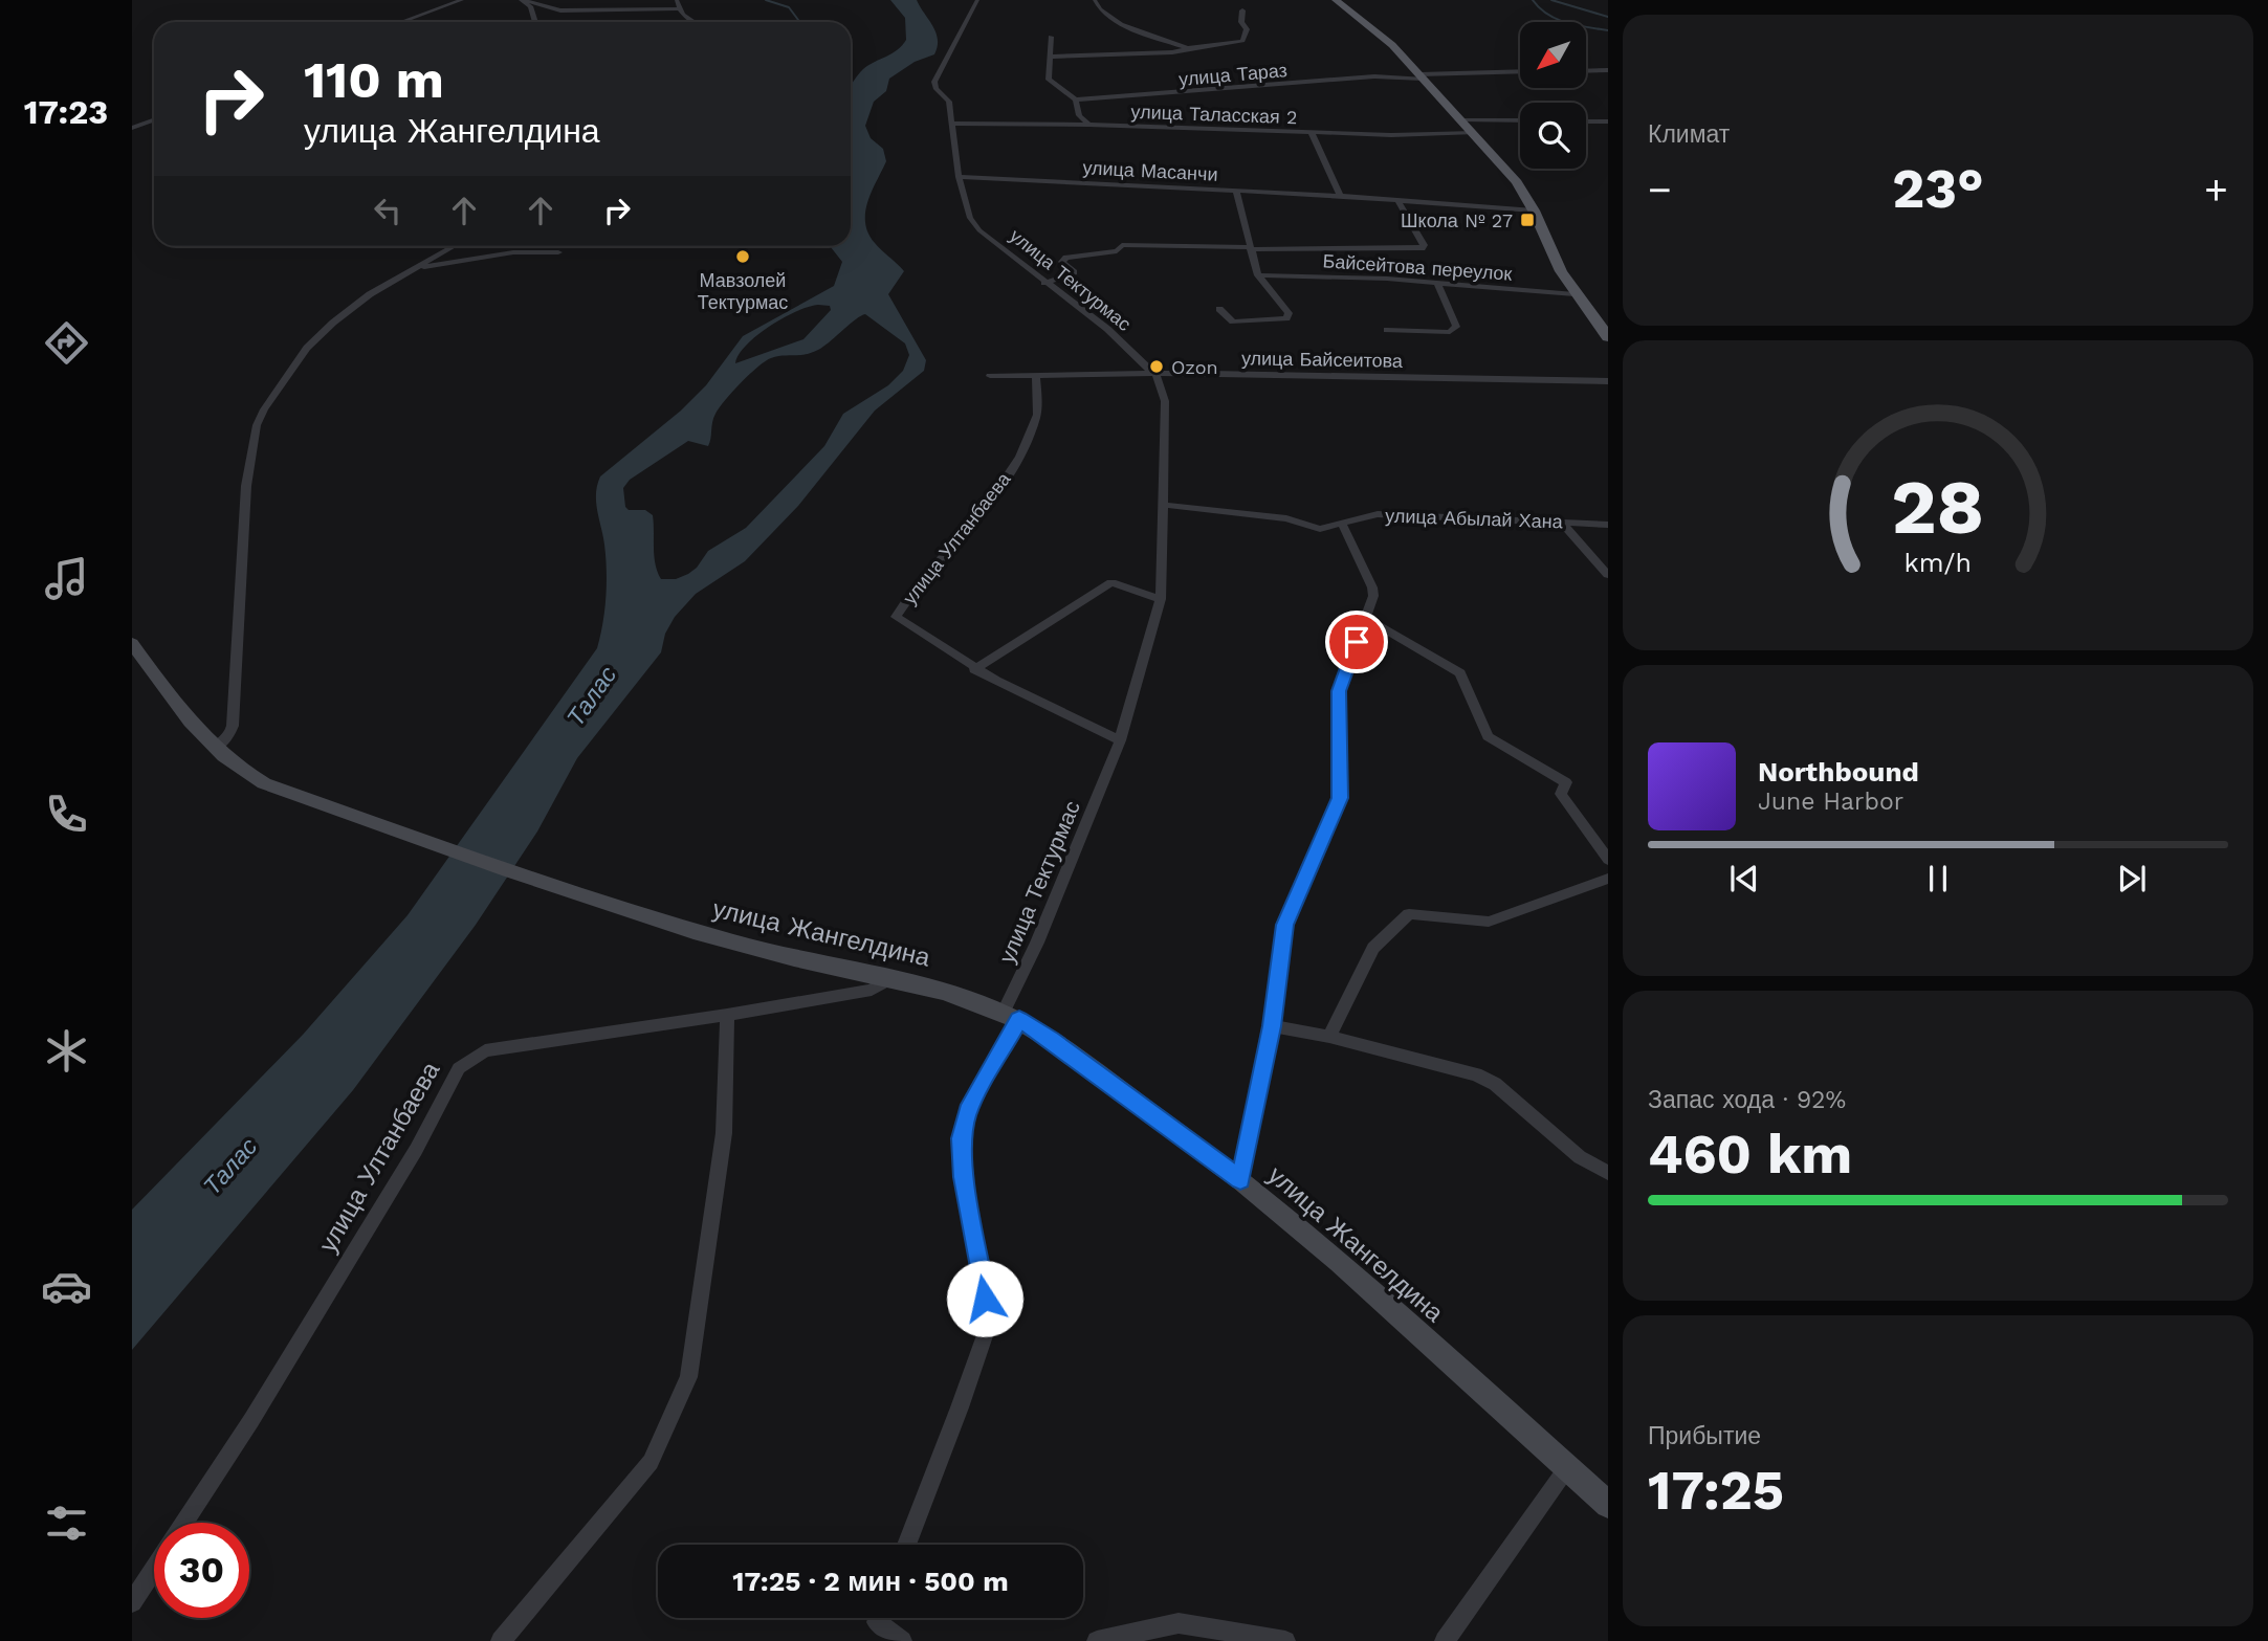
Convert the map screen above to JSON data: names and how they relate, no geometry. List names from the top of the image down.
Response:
{
  "streets": {
    "street": [
      "улица Тараз",
      "улица Таласская 2",
      "улица Масанчи",
      "Байсейтова переулок",
      "улица Тектурмас",
      "улица Байсеитова",
      "улица Абылай Хана",
      "улица Ултанбаева",
      "улица Жангелдина"
    ]
  },
  "crossings": [
    ["улица Таласская 2", "улица Тектурмас"],
    ["улица Масанчи", "улица Тектурмас"],
    ["улица Тектурмас", "улица Байсеитова"],
    ["улица Тектурмас", "улица Абылай Хана"],
    ["улица Тектурмас", "улица Жангелдина"],
    ["улица Байсеитова", "улица Ултанбаева"],
    ["улица Ултанбаева", "улица Жангелдина"]
  ],
  "water": ["Талас"],
  "places": {
    "transit": ["Школа № 27"],
    "other": ["Мавзолей Тектурмас", "Ozon"]
  },
  "north": "bottom left",
  "page": {
    "tabs": "17:23",
    "tile": [
      "Климат",
      ["Запас хода · 92%", "460 km"],
      ["Прибытие", "17:25"]
    ],
    "turn": ["110 m", "улица Жангелдина"],
    "heat": ["−", "23°", "+"],
    "song": ["Northbound", "June Harbor"],
    "limit": "30",
    "trip": "17:25 · 2 мин · 500 m",
    "gauge": ["28", "km/h"]
  }
}
